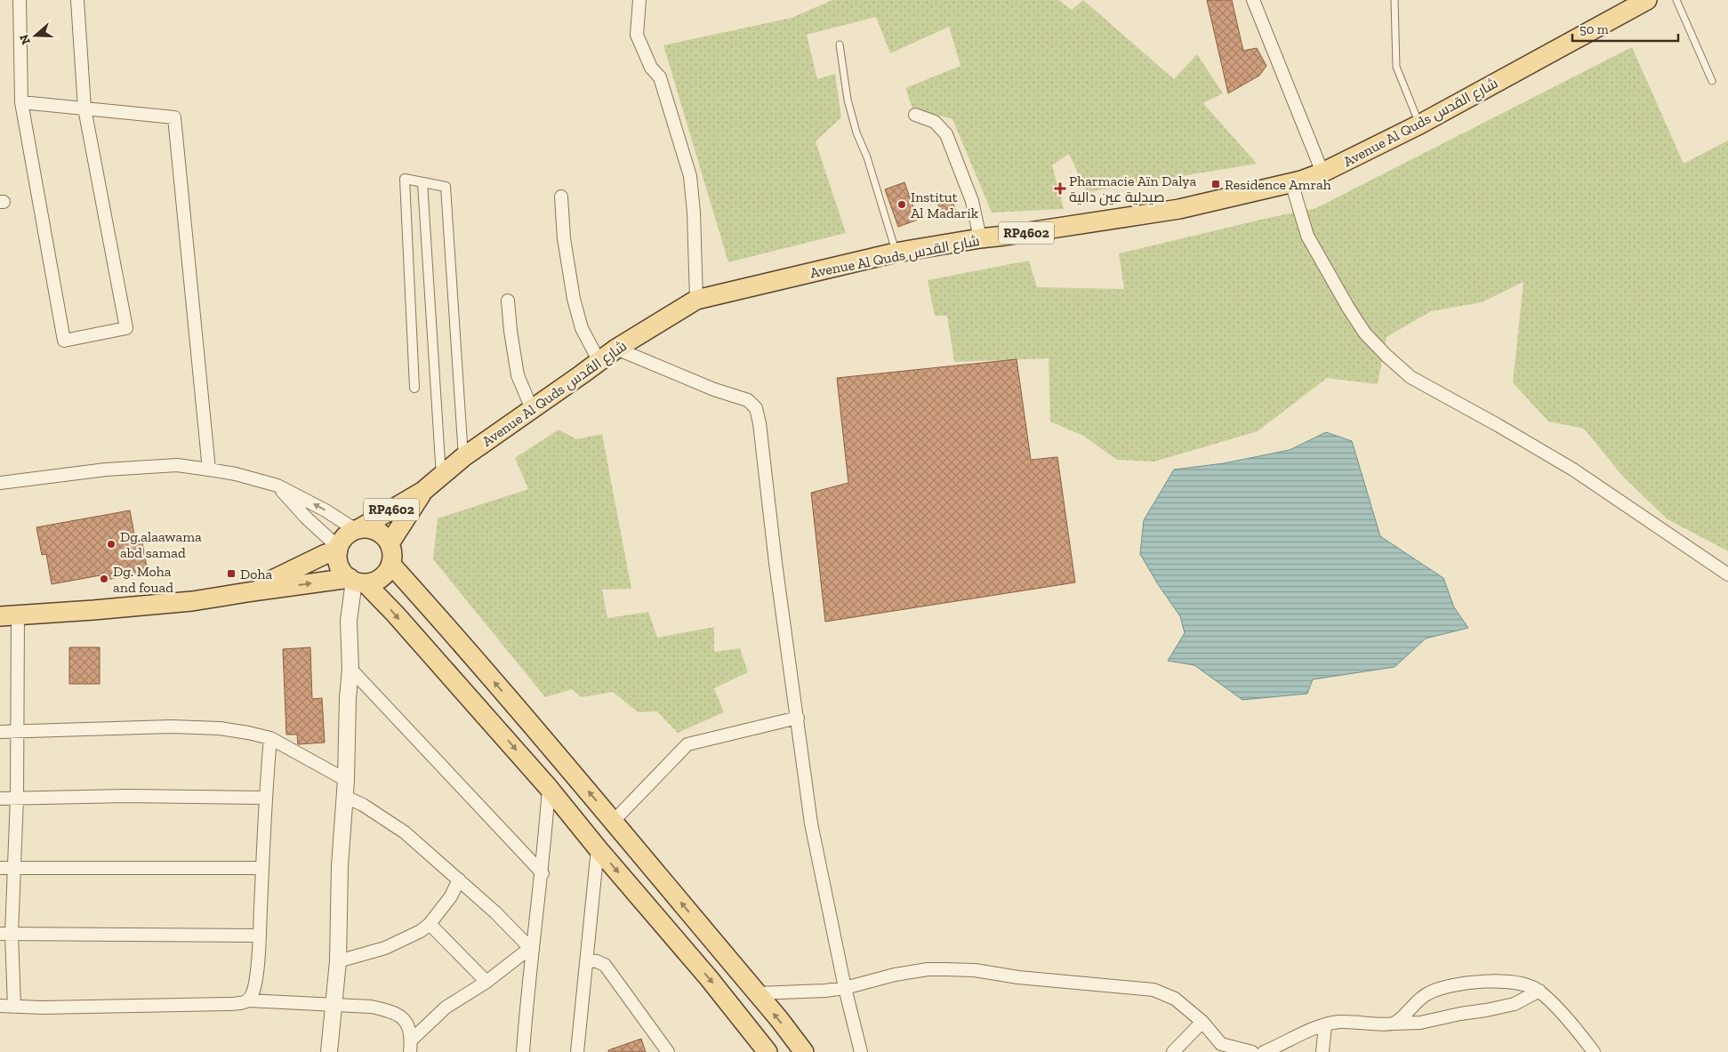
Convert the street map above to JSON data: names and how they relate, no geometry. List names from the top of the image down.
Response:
{
  "streets": {
    "main road": ["Avenue Al Quds شارع القدس", "RP4602"]
  },
  "crossings": [
    ["Avenue Al Quds شارع القدس", "RP4602"]
  ],
  "places": {
    "transit": ["Residence Amrah", "Doha"],
    "health": ["Pharmacie Aïn Dalya صيدلية عين دالية"],
    "other": ["Institut Al Madarik", "Dg.alaawama abd samad", "Dg. Moha and fouad"]
  },
  "scale_bar": "50 m",
  "north": "left"
}
